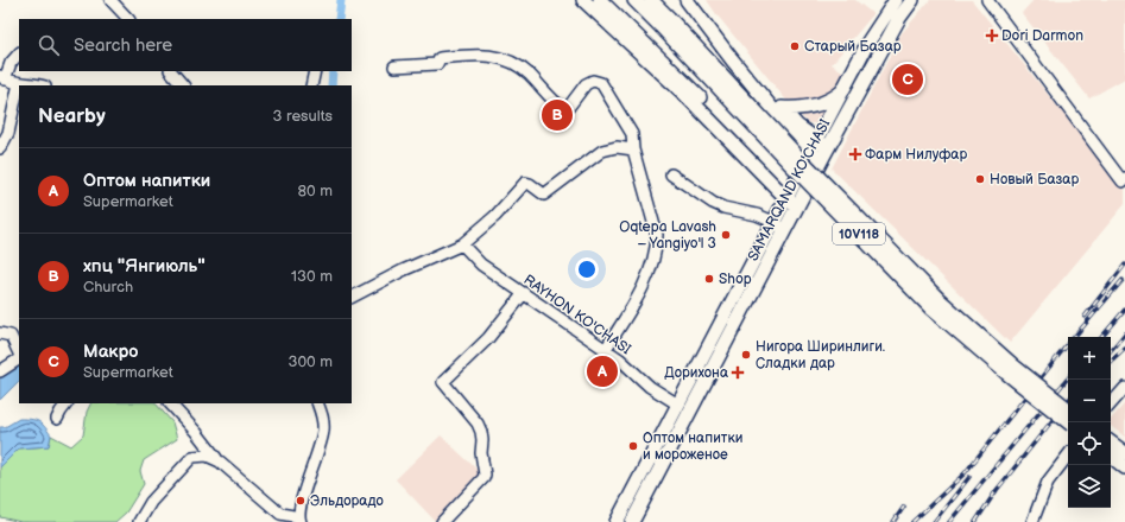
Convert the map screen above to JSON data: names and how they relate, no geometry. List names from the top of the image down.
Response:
{
  "streets": {
    "main road": ["SAMARQAND KO'CHASI", "10V118"],
    "street": ["RAYHON KO'CHASI"]
  },
  "crossings": [
    ["SAMARQAND KO'CHASI", "RAYHON KO'CHASI"]
  ],
  "places": {
    "health": ["Dori Darmon", "Фарм Нилуфар", "Дорихона"],
    "other": [
      "Cтарый Базар",
      "Новый Базар",
      "Oqtepa Lavash – Yangiyo'l 3",
      "Shop",
      "Нигора Ширинлиги. Сладки дар",
      "Оптом напитки и мороженое",
      "Эльдорадо"
    ]
  },
  "page": {
    "search": "Search here",
    "pins": ["C", "B", "A"],
    "heading": ["Nearby", "3 results"],
    "list": [
      {
        "mark": "A",
        "name": "Оптом напитки",
        "note": "Supermarket",
        "value": "80 m"
      },
      {
        "mark": "B",
        "name": "хпц \"Янгиюль\"",
        "note": "Church",
        "value": "130 m"
      },
      {
        "mark": "C",
        "name": "Макро",
        "note": "Supermarket",
        "value": "300 m"
      }
    ],
    "map_buttons": ["+", "−"]
  }
}
